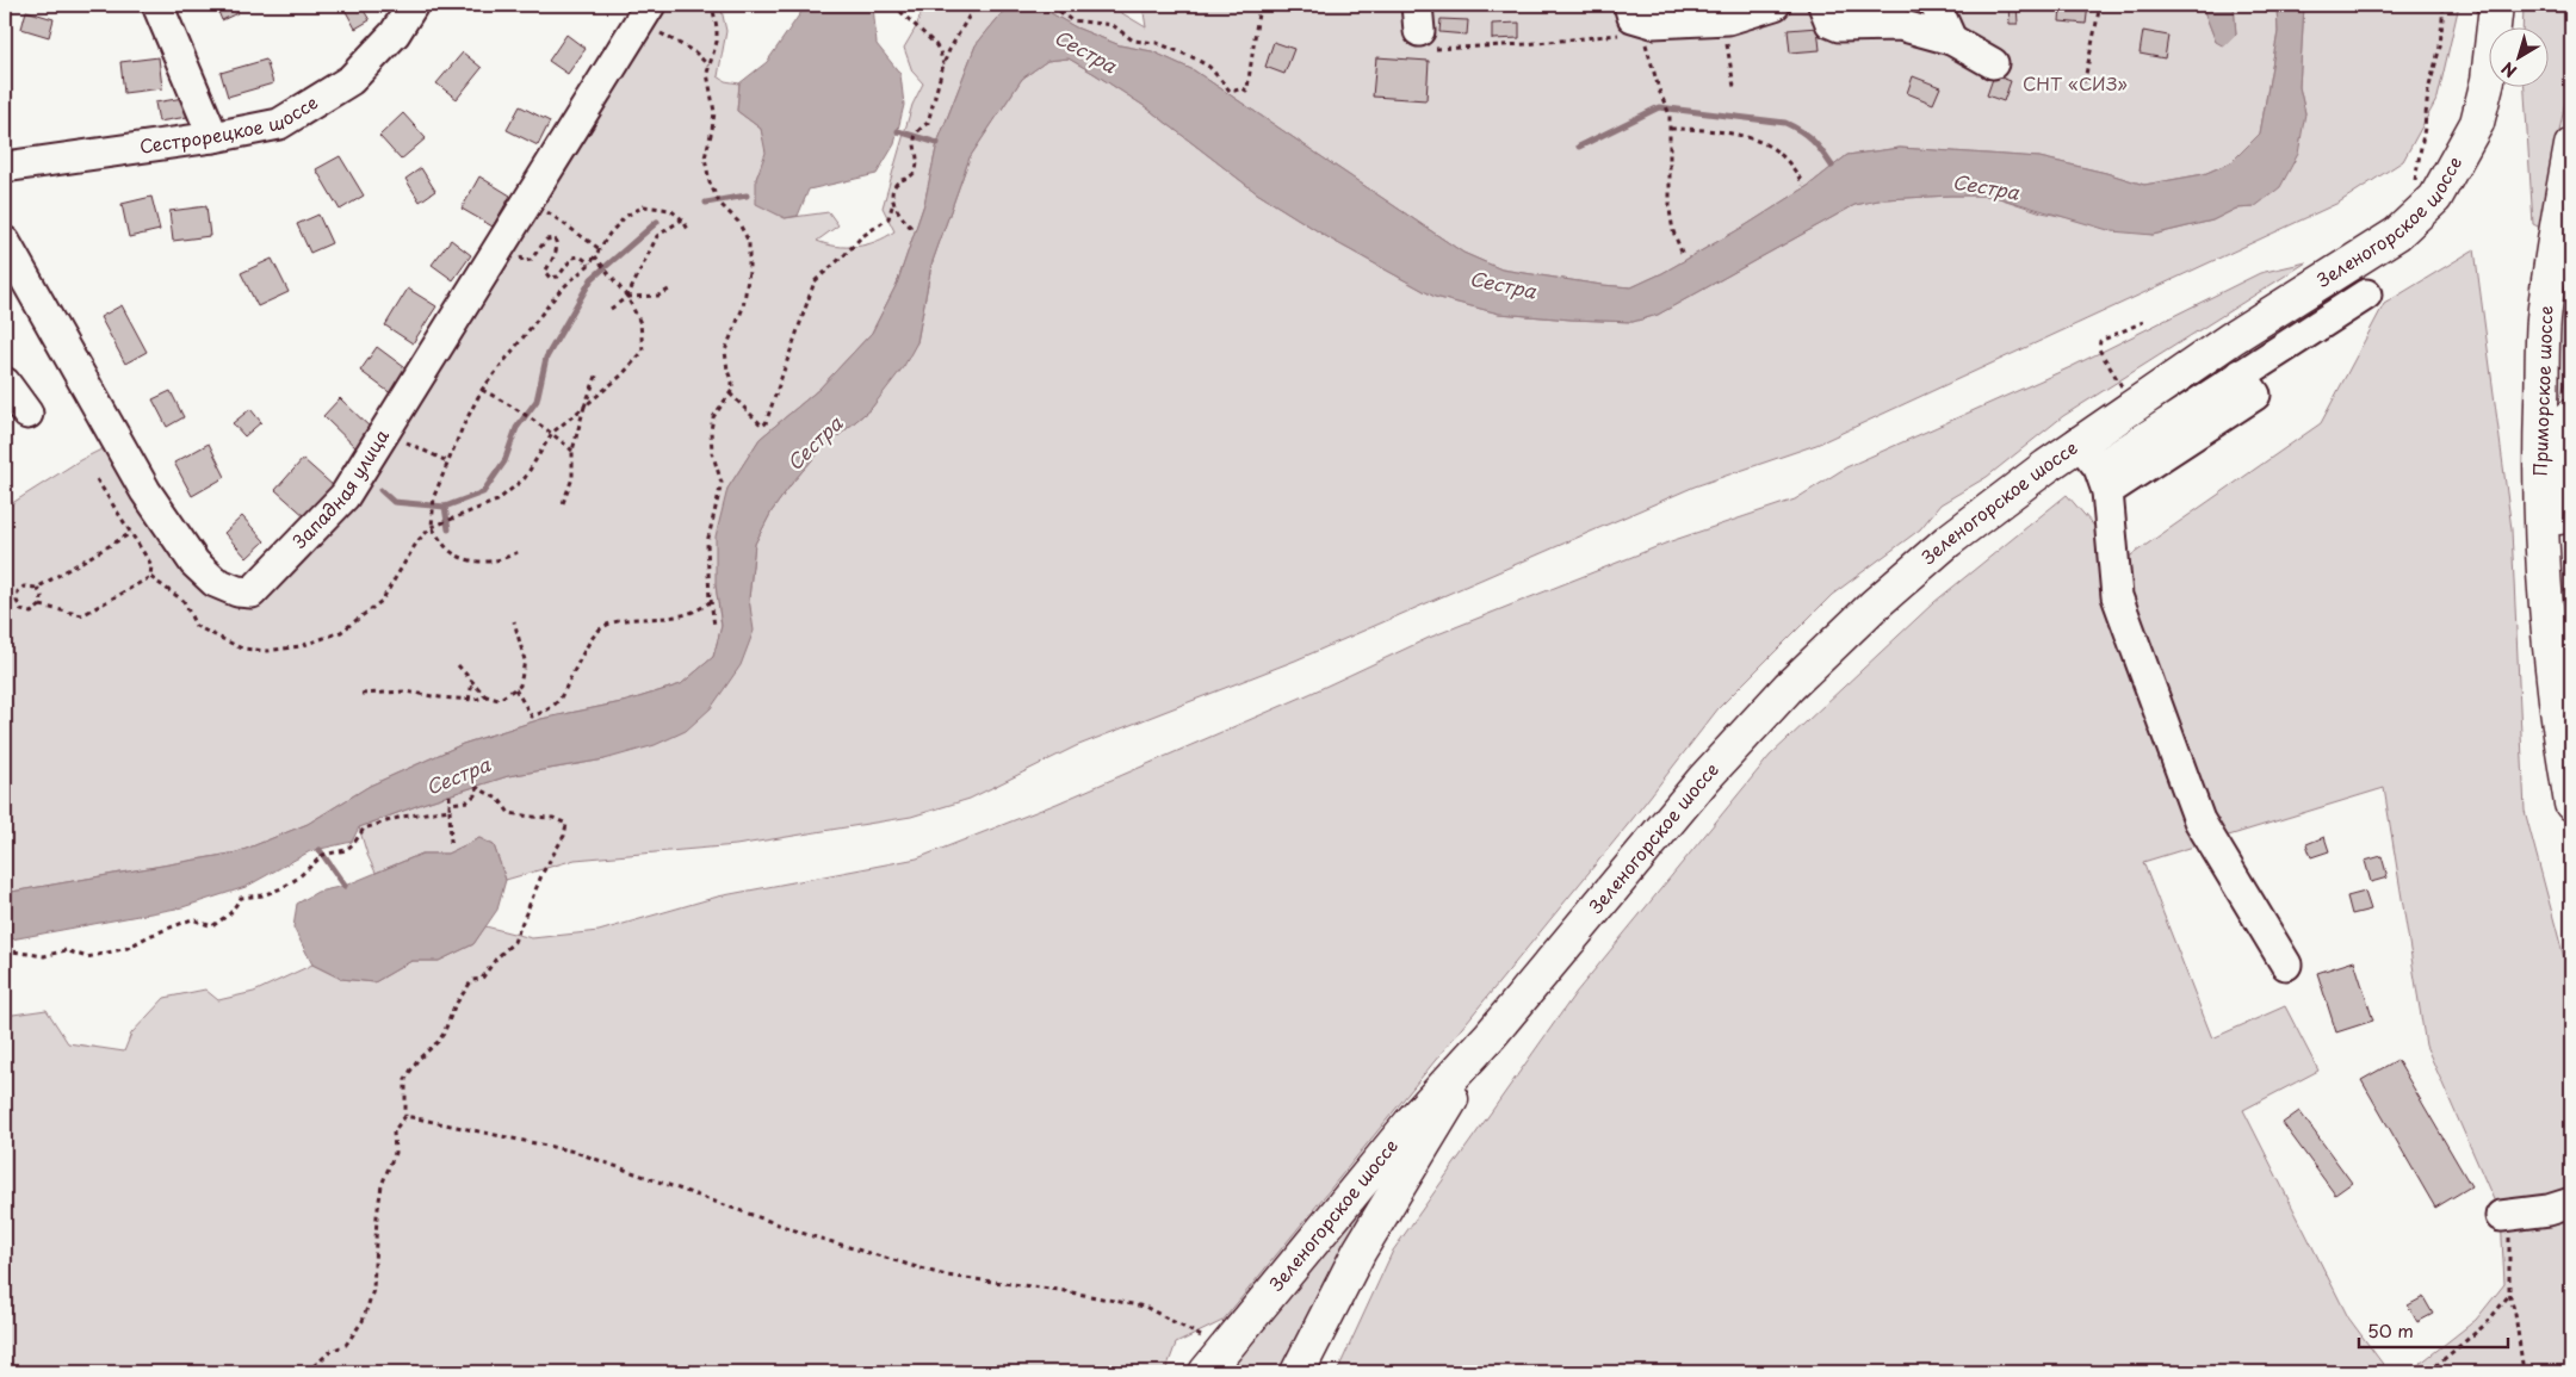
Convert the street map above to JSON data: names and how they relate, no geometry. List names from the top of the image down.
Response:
{
  "streets": {
    "main road": ["Зеленогорское шоссе", "Приморское шоссе"],
    "street": ["Сестрорецкое шоссе", "Западная улица"]
  },
  "water": ["Сестра"],
  "parks": ["СНТ «СИЗ»"],
  "scale_bar": "50 m",
  "north": "bottom left"
}
